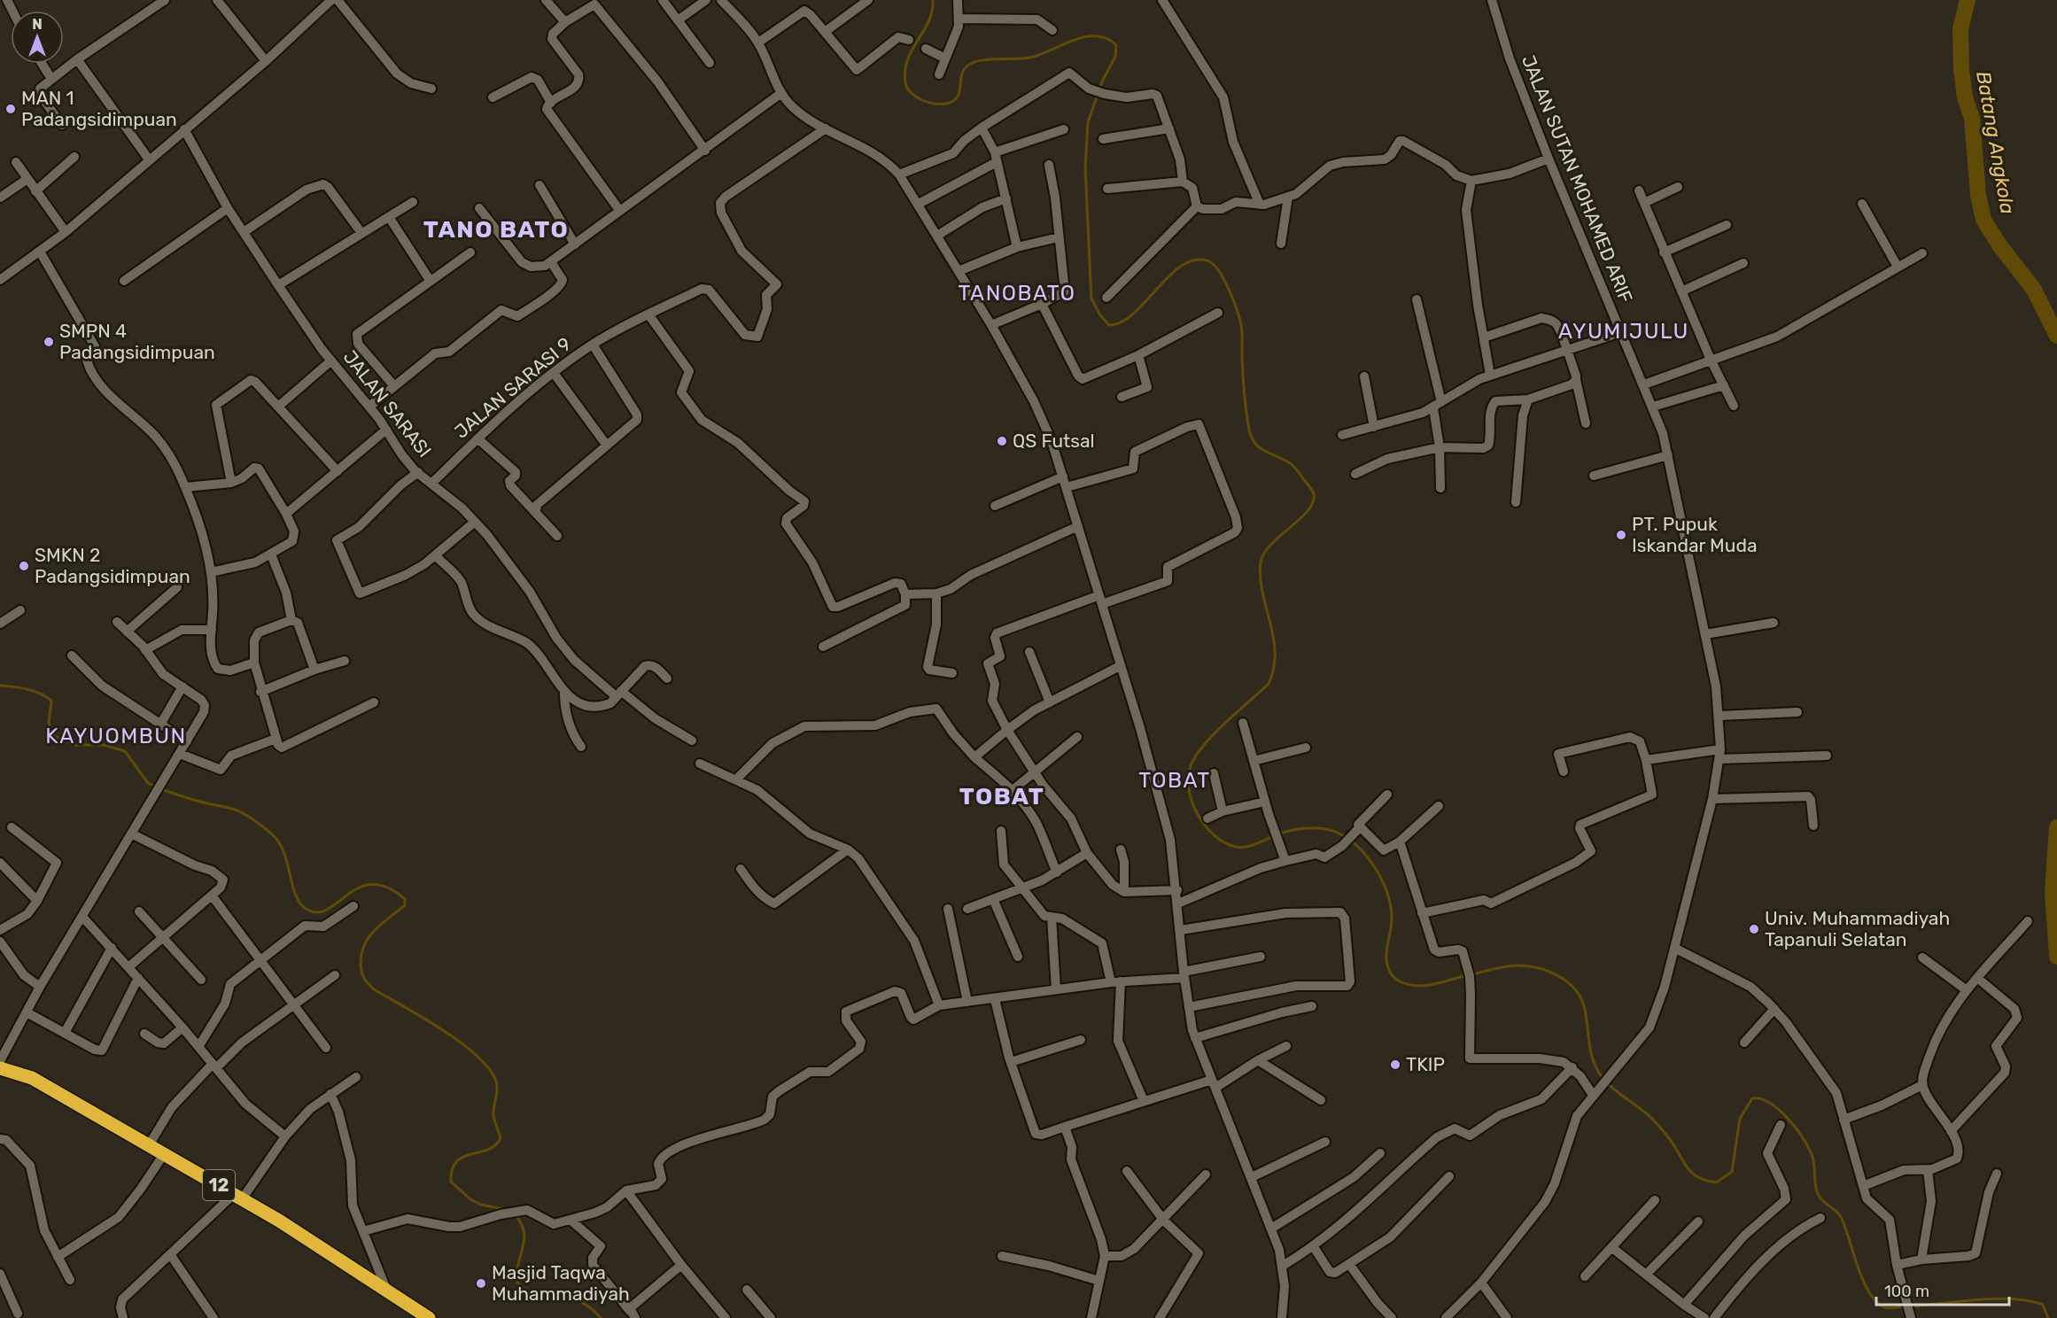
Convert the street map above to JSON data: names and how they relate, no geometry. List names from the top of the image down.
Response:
{
  "streets": {
    "highway": ["12"],
    "street": ["JALAN SUTAN MOHAMED ARIF", "JALAN SARASI 9", "JALAN SARASI"]
  },
  "crossings": [
    ["JALAN SARASI 9", "JALAN SARASI"]
  ],
  "districts": [
    "TANO BATO",
    "TANOBATO",
    "AYUMIJULU",
    "KAYUOMBUN",
    "TOBAT",
    "TOBAT"
  ],
  "water": ["Batang Angkola"],
  "places": [
    "MAN 1 Padangsidimpuan",
    "SMPN 4 Padangsidimpuan",
    "QS Futsal",
    "PT. Pupuk Iskandar Muda",
    "SMKN 2 Padangsidimpuan",
    "Univ. Muhammadiyah Tapanuli Selatan",
    "TKIP",
    "Masjid Taqwa Muhammadiyah"
  ],
  "scale_bar": "100 m",
  "north": "top"
}
